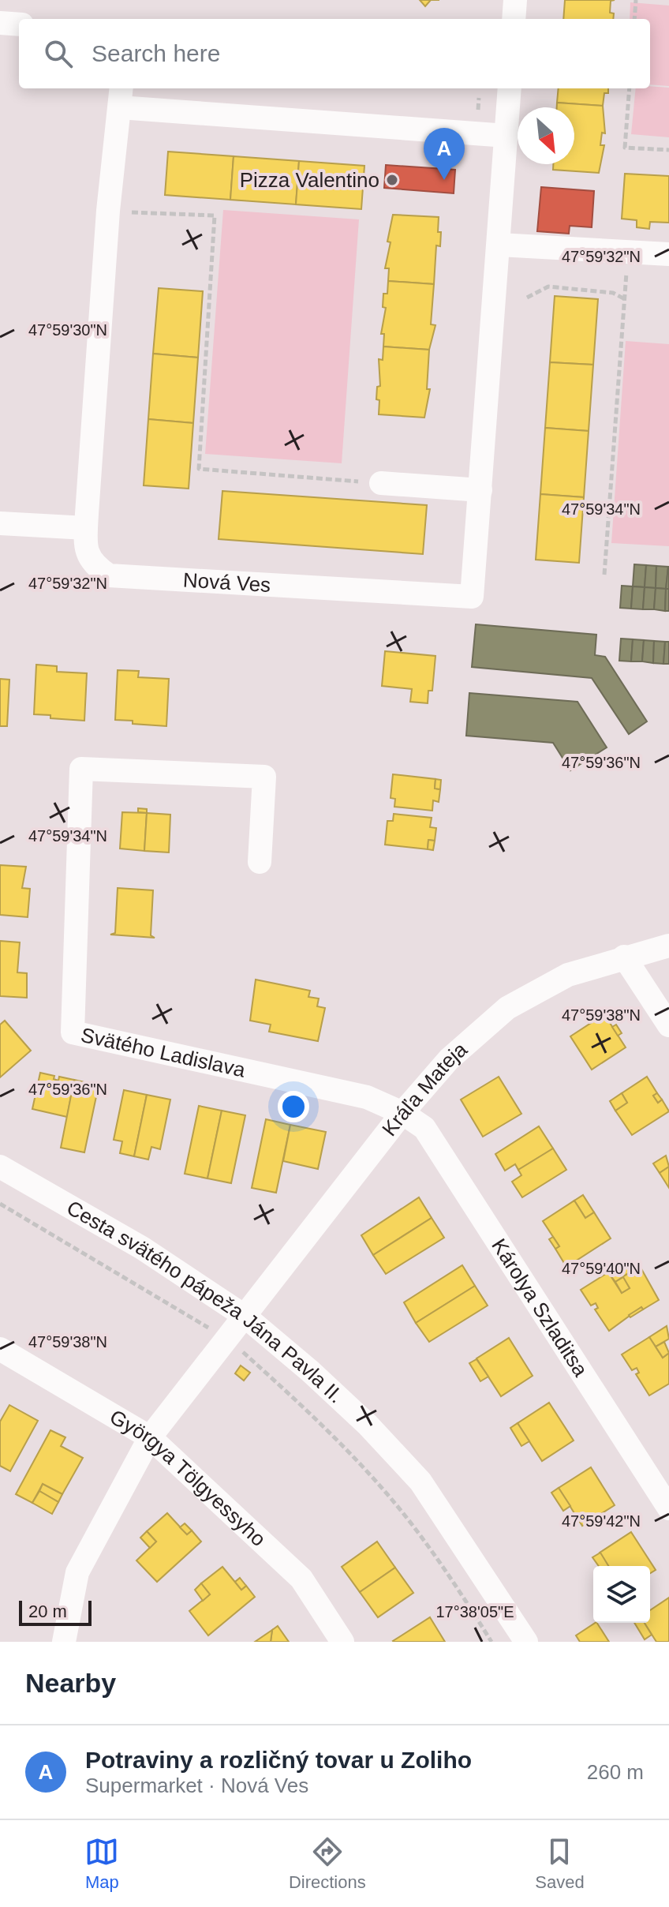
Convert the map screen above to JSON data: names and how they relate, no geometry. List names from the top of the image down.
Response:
{
  "streets": {
    "street": [
      "Nová Ves",
      "Svätého Ladislava",
      "Kráľa Mateja",
      "Cesta svätého pápeža Jána Pavla II.",
      "Károlya Szladitsa",
      "Györgya Tölgyessyho"
    ]
  },
  "crossings": [
    ["Svätého Ladislava", "Kráľa Mateja"],
    ["Svätého Ladislava", "Károlya Szladitsa"],
    ["Kráľa Mateja", "Cesta svätého pápeža Jána Pavla II."],
    ["Kráľa Mateja", "Károlya Szladitsa"],
    ["Kráľa Mateja", "Györgya Tölgyessyho"]
  ],
  "places": ["Pizza Valentino"],
  "scale_bar": "20 m",
  "north": "bottom right",
  "page": {
    "search": "Search here",
    "pins": "A",
    "scale": "20 m",
    "heading": "Nearby",
    "list": [
      {
        "mark": "A",
        "name": "Potraviny a rozličný tovar u Zoliho",
        "note": "Supermarket · Nová Ves",
        "value": "260 m"
      }
    ],
    "nav": ["Map", "Directions", "Saved"]
  },
  "coordinates": [
    "47°59'32\"N",
    "47°59'30\"N",
    "47°59'34\"N",
    "47°59'36\"N",
    "47°59'38\"N",
    "47°59'40\"N",
    "47°59'42\"N",
    "17°38'05\"E"
  ]
}
